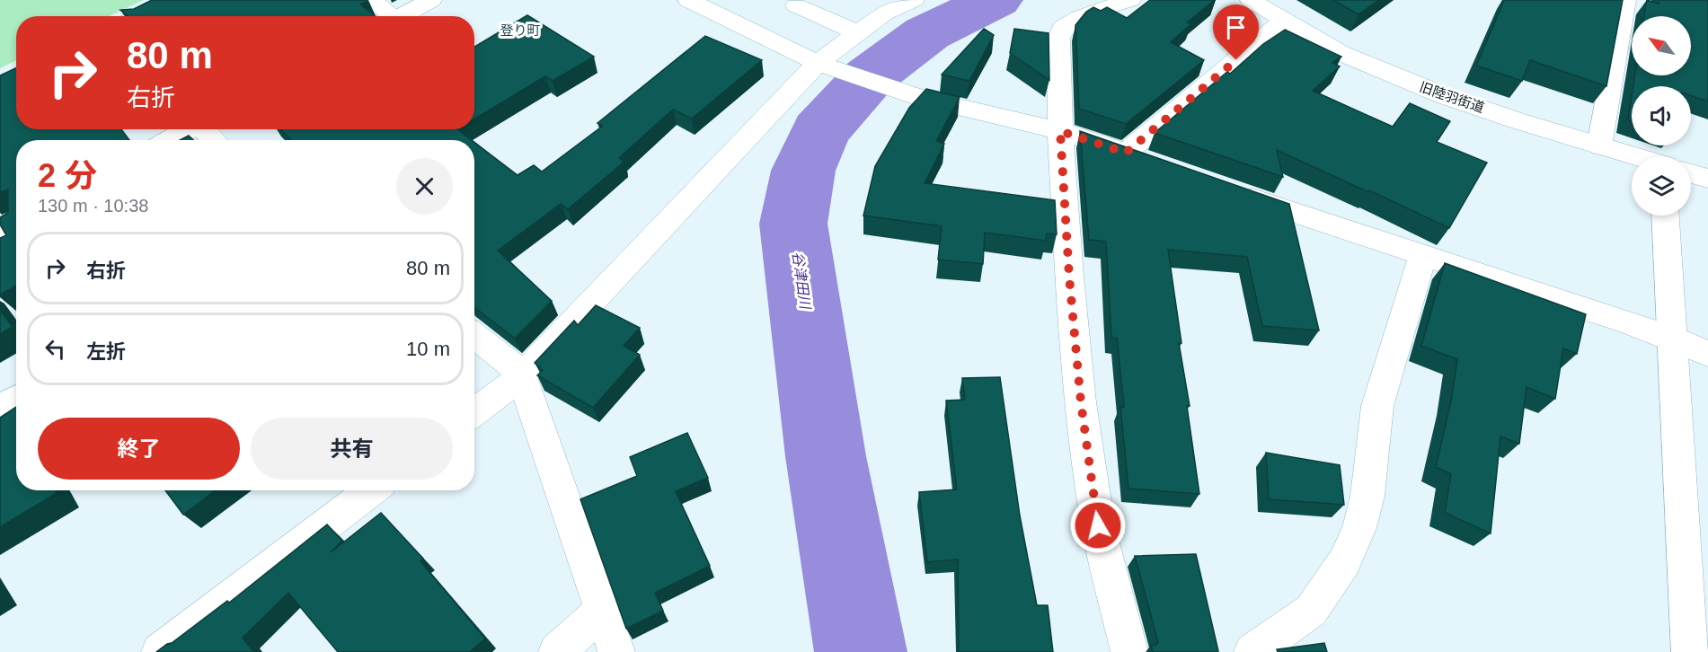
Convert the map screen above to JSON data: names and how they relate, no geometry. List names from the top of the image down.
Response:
{
  "streets": {
    "street": ["旧陸羽街道"]
  },
  "districts": ["登り町"],
  "water": ["谷津田川"],
  "north": "top left",
  "page": {
    "turn": ["80 m", "右折"],
    "heading": ["2 分", "130 m · 10:38"],
    "list": [
      {
        "name": "右折",
        "value": "80 m"
      },
      {
        "name": "左折",
        "value": "10 m"
      }
    ],
    "buttons": ["終了", "共有"]
  }
}
